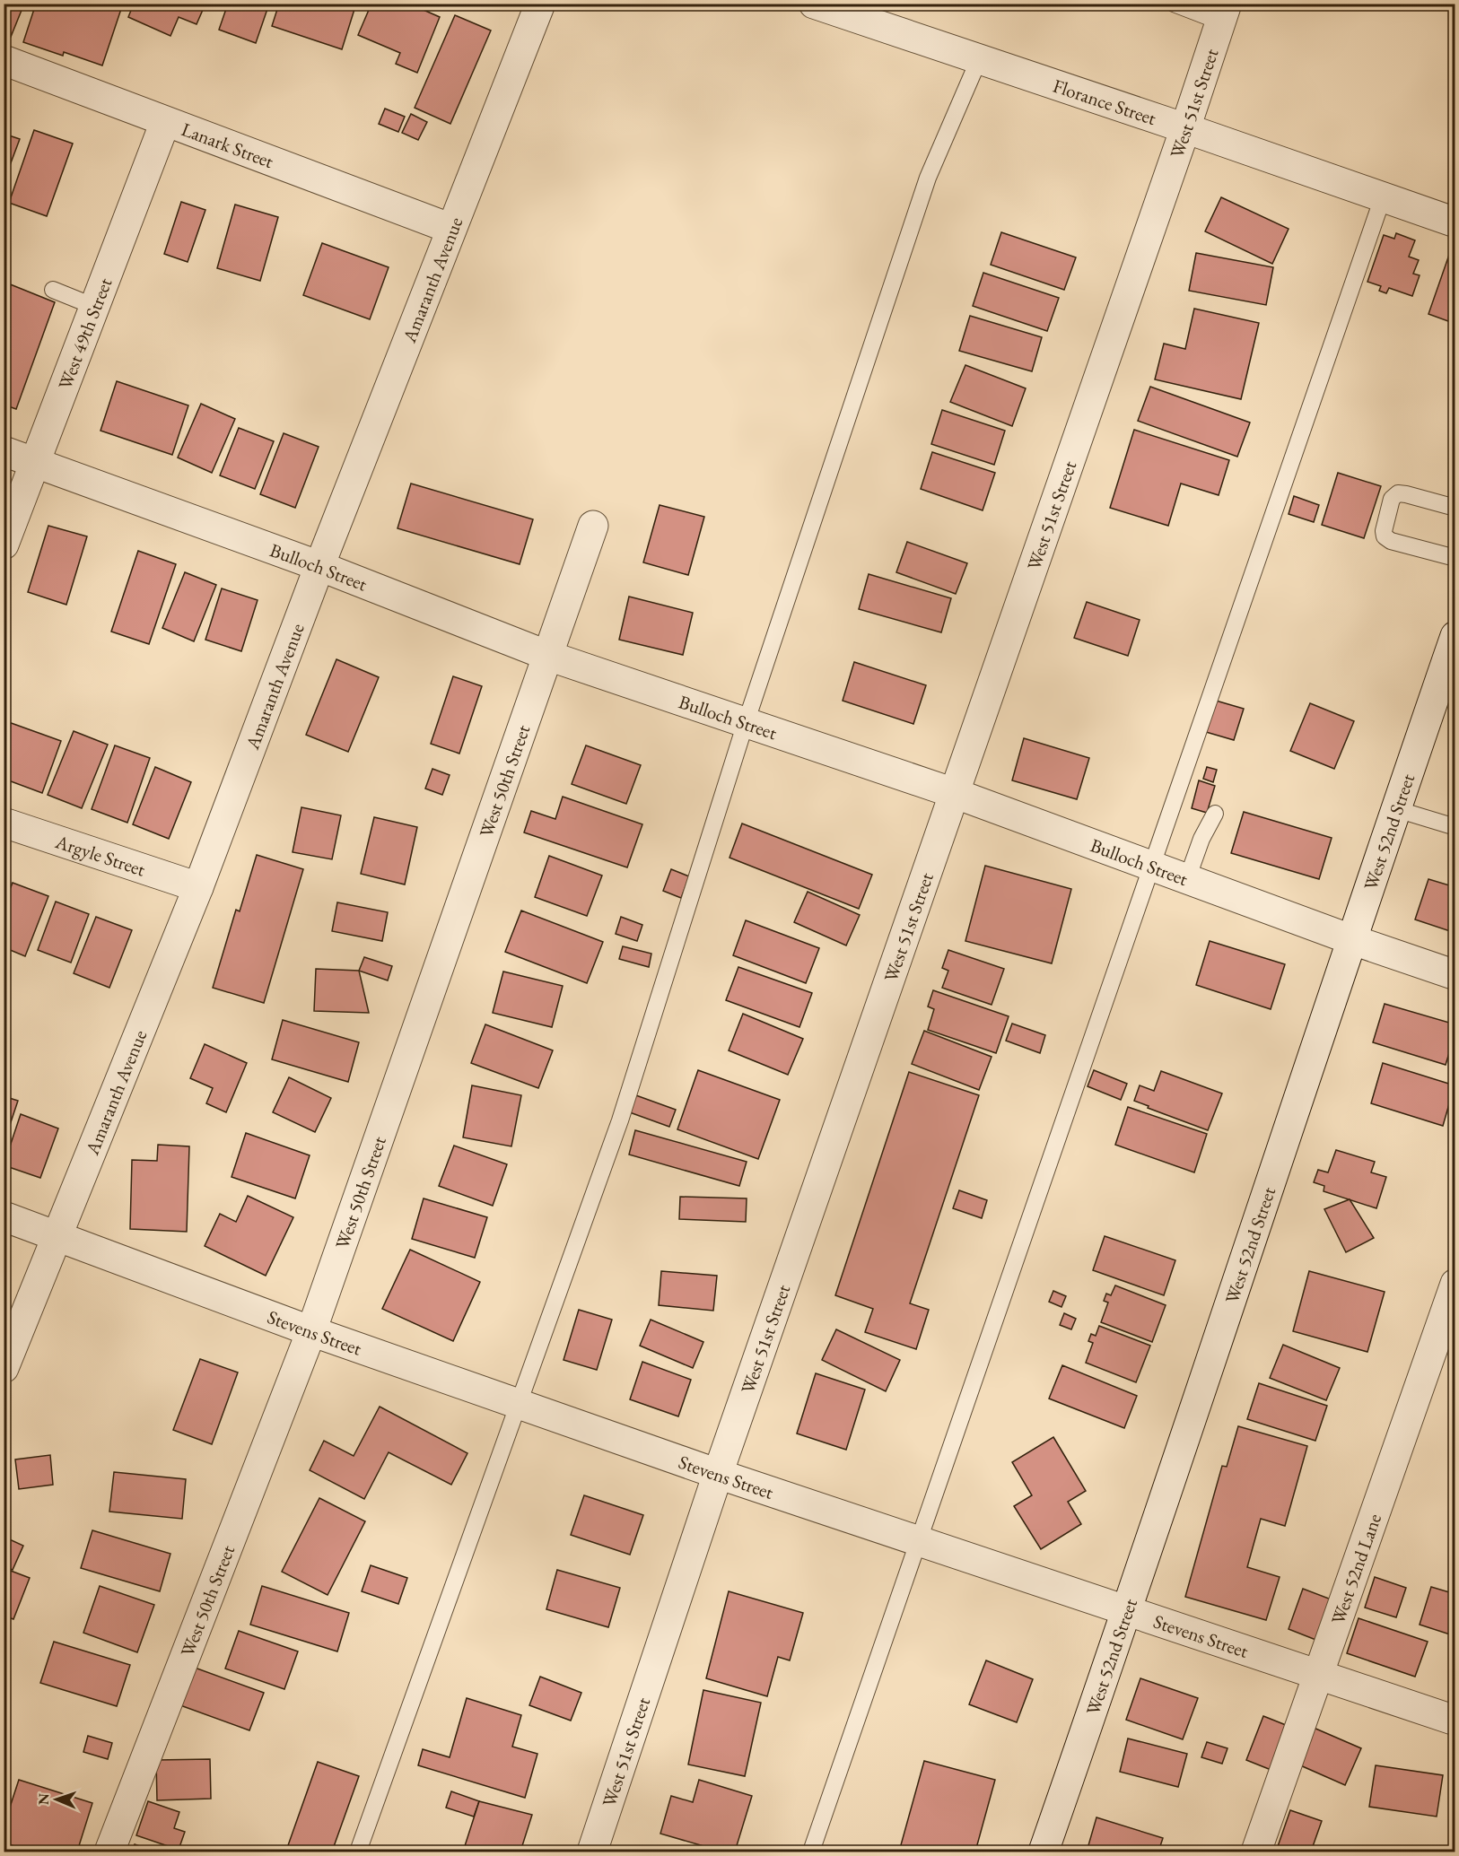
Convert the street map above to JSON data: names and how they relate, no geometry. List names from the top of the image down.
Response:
{
  "streets": {
    "street": [
      "Florance Street",
      "West 51st Street",
      "Lanark Street",
      "Amaranth Avenue",
      "West 49th Street",
      "Bulloch Street",
      "West 50th Street",
      "West 52nd Street",
      "Argyle Street",
      "Stevens Street",
      "West 52nd Lane"
    ]
  },
  "crossings": [
    ["Florance Street", "West 51st Street"],
    ["West 51st Street", "Bulloch Street"],
    ["West 51st Street", "Stevens Street"],
    ["Lanark Street", "Amaranth Avenue"],
    ["Lanark Street", "West 49th Street"],
    ["Amaranth Avenue", "Bulloch Street"],
    ["Amaranth Avenue", "Argyle Street"],
    ["Amaranth Avenue", "Stevens Street"],
    ["West 49th Street", "Bulloch Street"],
    ["Bulloch Street", "West 50th Street"],
    ["Bulloch Street", "West 52nd Street"],
    ["West 50th Street", "Stevens Street"],
    ["West 52nd Street", "Stevens Street"],
    ["Stevens Street", "West 52nd Lane"]
  ],
  "north": "left"
}
